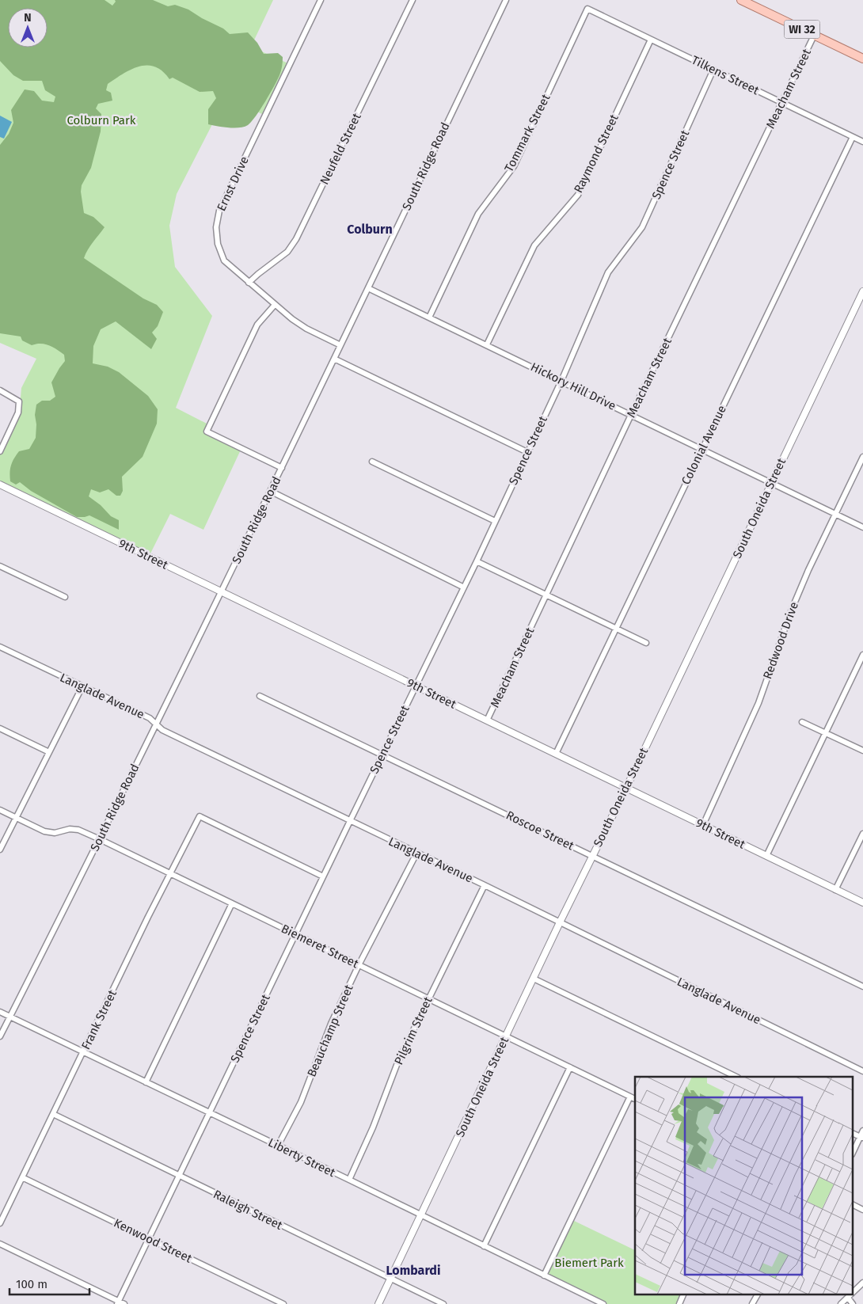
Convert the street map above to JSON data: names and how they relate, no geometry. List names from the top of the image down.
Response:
{
  "streets": {
    "main road": ["WI 32"],
    "street": [
      "Tilkens Street",
      "Meacham Street",
      "Tommark Street",
      "Neufeld Street",
      "Raymond Street",
      "Spence Street",
      "South Ridge Road",
      "Ernst Drive",
      "Hickory Hill Drive",
      "Colonial Avenue",
      "South Oneida Street",
      "9th Street",
      "Redwood Drive",
      "Langlade Avenue",
      "Roscoe Street",
      "Biemeret Street",
      "Frank Street",
      "Beauchamp Street",
      "Pilgrim Street",
      "Liberty Street",
      "Raleigh Street",
      "Kenwood Street"
    ]
  },
  "crossings": [
    ["WI 32", "Meacham Street"],
    ["Tilkens Street", "Meacham Street"],
    ["Tilkens Street", "Tommark Street"],
    ["Tilkens Street", "Raymond Street"],
    ["Tilkens Street", "Spence Street"],
    ["Tilkens Street", "Colonial Avenue"],
    ["Meacham Street", "Hickory Hill Drive"],
    ["Meacham Street", "9th Street"],
    ["Tommark Street", "Hickory Hill Drive"],
    ["Neufeld Street", "Ernst Drive"],
    ["Raymond Street", "Hickory Hill Drive"],
    ["Spence Street", "Hickory Hill Drive"],
    ["Spence Street", "9th Street"],
    ["Spence Street", "Langlade Avenue"],
    ["Spence Street", "Roscoe Street"],
    ["Spence Street", "Biemeret Street"],
    ["Spence Street", "Frank Street"],
    ["Spence Street", "Liberty Street"],
    ["Spence Street", "Raleigh Street"],
    ["Spence Street", "Kenwood Street"],
    ["South Ridge Road", "Ernst Drive"],
    ["South Ridge Road", "Hickory Hill Drive"],
    ["South Ridge Road", "9th Street"],
    ["South Ridge Road", "Langlade Avenue"],
    ["South Ridge Road", "Biemeret Street"],
    ["South Ridge Road", "Liberty Street"],
    ["Hickory Hill Drive", "Colonial Avenue"],
    ["Hickory Hill Drive", "South Oneida Street"],
    ["Hickory Hill Drive", "Redwood Drive"],
    ["Colonial Avenue", "9th Street"],
    ["South Oneida Street", "9th Street"],
    ["South Oneida Street", "Langlade Avenue"],
    ["South Oneida Street", "Roscoe Street"],
    ["South Oneida Street", "Biemeret Street"],
    ["South Oneida Street", "Liberty Street"],
    ["South Oneida Street", "Raleigh Street"],
    ["9th Street", "Redwood Drive"],
    ["Langlade Avenue", "Beauchamp Street"],
    ["Langlade Avenue", "Pilgrim Street"],
    ["Biemeret Street", "Frank Street"],
    ["Biemeret Street", "Beauchamp Street"],
    ["Biemeret Street", "Pilgrim Street"],
    ["Frank Street", "Liberty Street"],
    ["Frank Street", "Raleigh Street"],
    ["Frank Street", "Kenwood Street"],
    ["Beauchamp Street", "Liberty Street"],
    ["Pilgrim Street", "Liberty Street"]
  ],
  "districts": ["Colburn", "Lombardi"],
  "parks": ["Colburn Park", "Biemert Park"],
  "scale_bar": "100 m",
  "north": "top"
}
